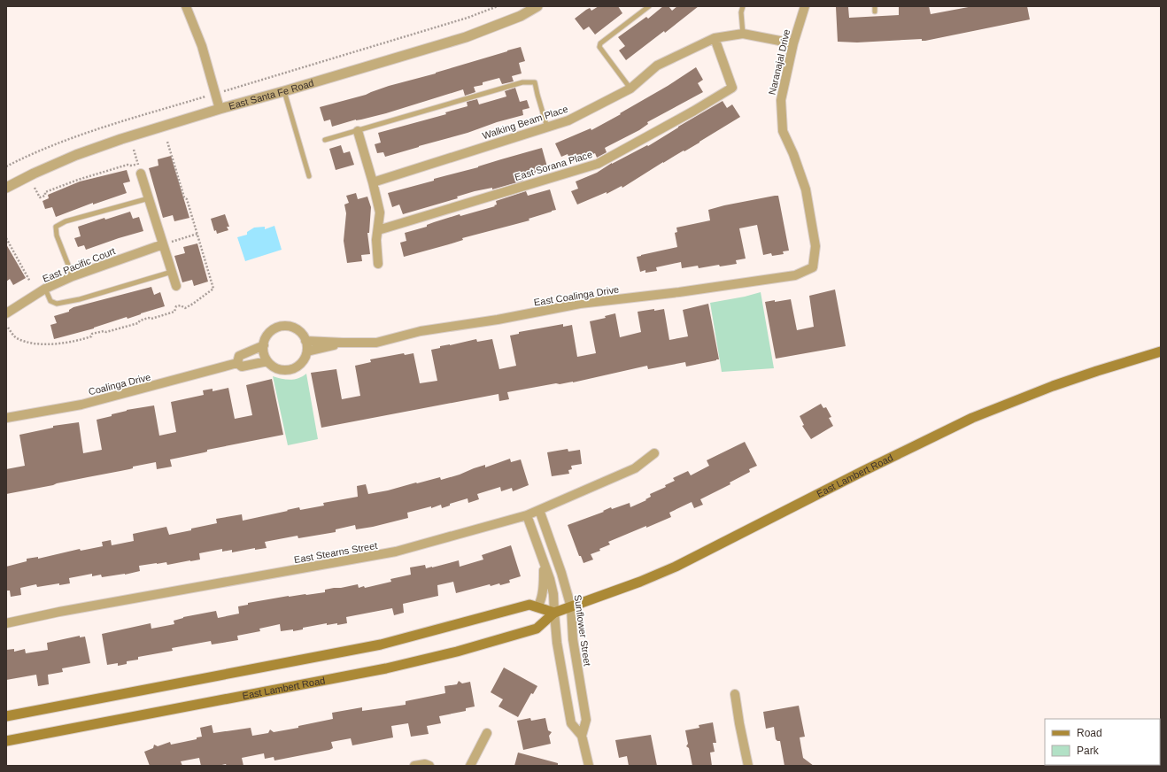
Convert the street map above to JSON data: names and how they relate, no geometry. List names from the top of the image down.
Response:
{
  "streets": {
    "main road": ["East Lambert Road"],
    "street": [
      "Naranajal Drive",
      "East Santa Fe Road",
      "Walking Beam Place",
      "East Sorana Place",
      "East Pacific Court",
      "East Coalinga Drive",
      "Coalinga Drive",
      "East Stearns Street",
      "Sunflower Street"
    ]
  },
  "crossings": [
    ["Naranajal Drive", "Walking Beam Place"],
    ["Naranajal Drive", "East Coalinga Drive"],
    ["Walking Beam Place", "East Sorana Place"],
    ["East Lambert Road", "Sunflower Street"],
    ["East Stearns Street", "Sunflower Street"]
  ],
  "legend": ["Road", "Park"]
}
